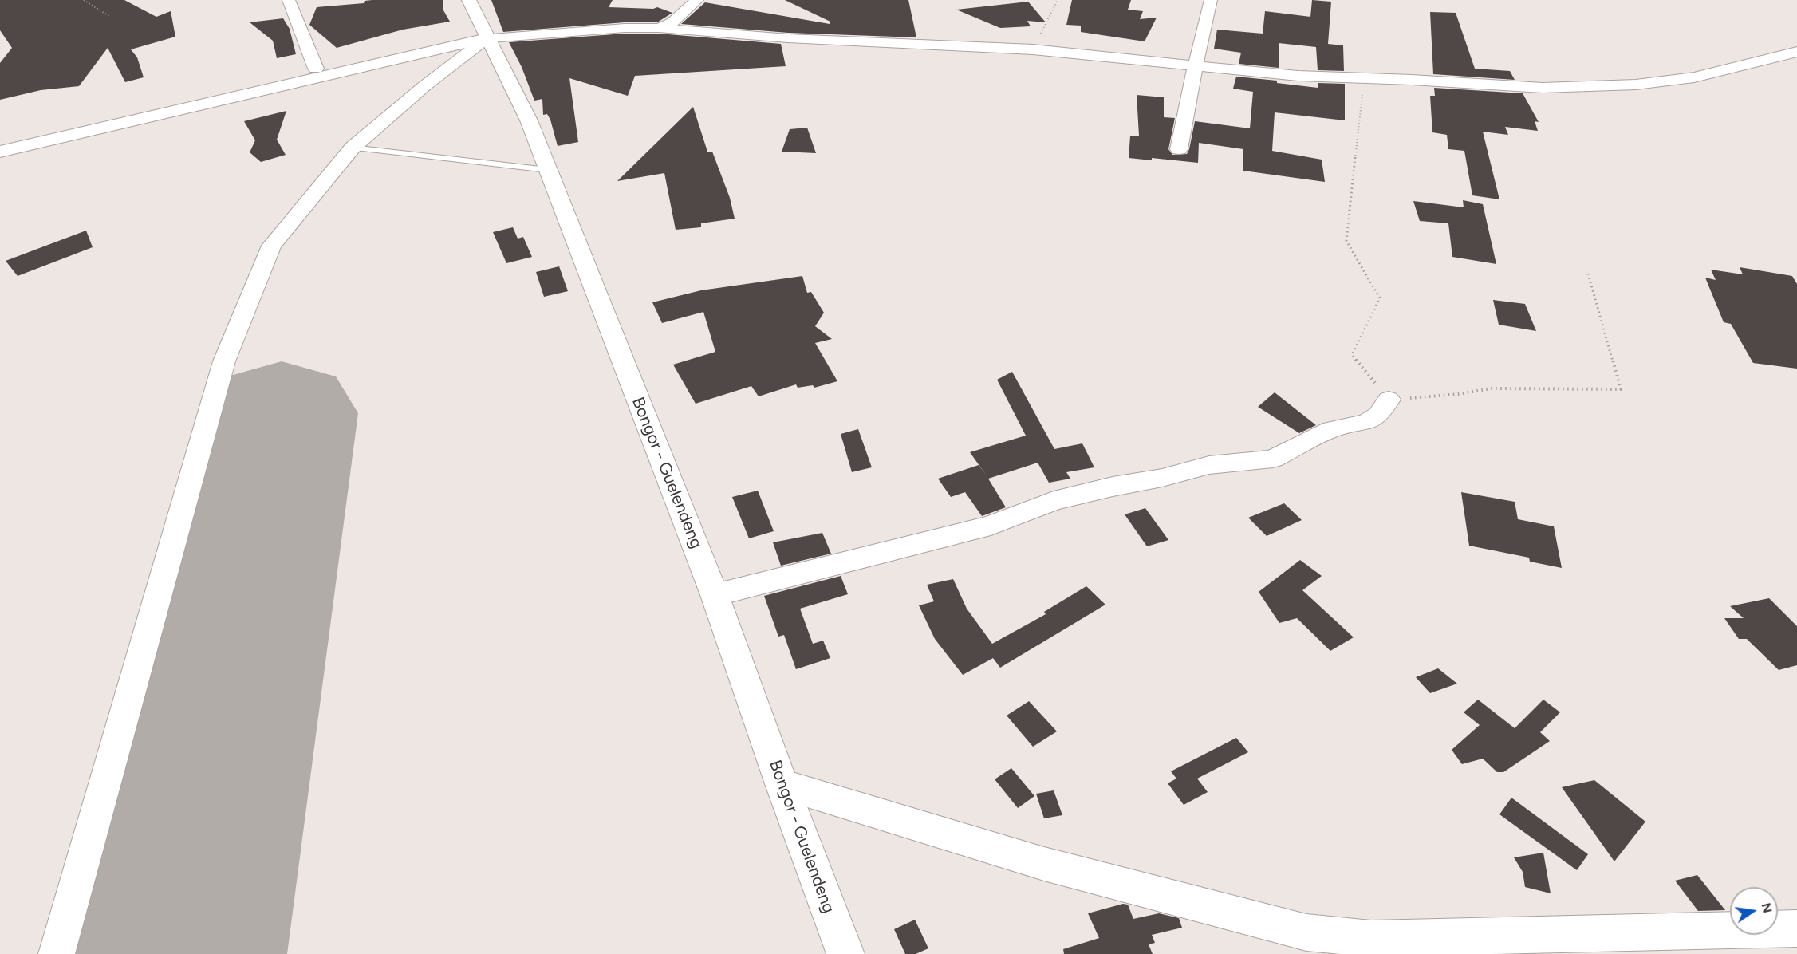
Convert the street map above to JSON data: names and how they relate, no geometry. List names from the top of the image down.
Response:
{
  "streets": {
    "main road": ["Bongor - Guelendeng"]
  },
  "north": "right"
}
